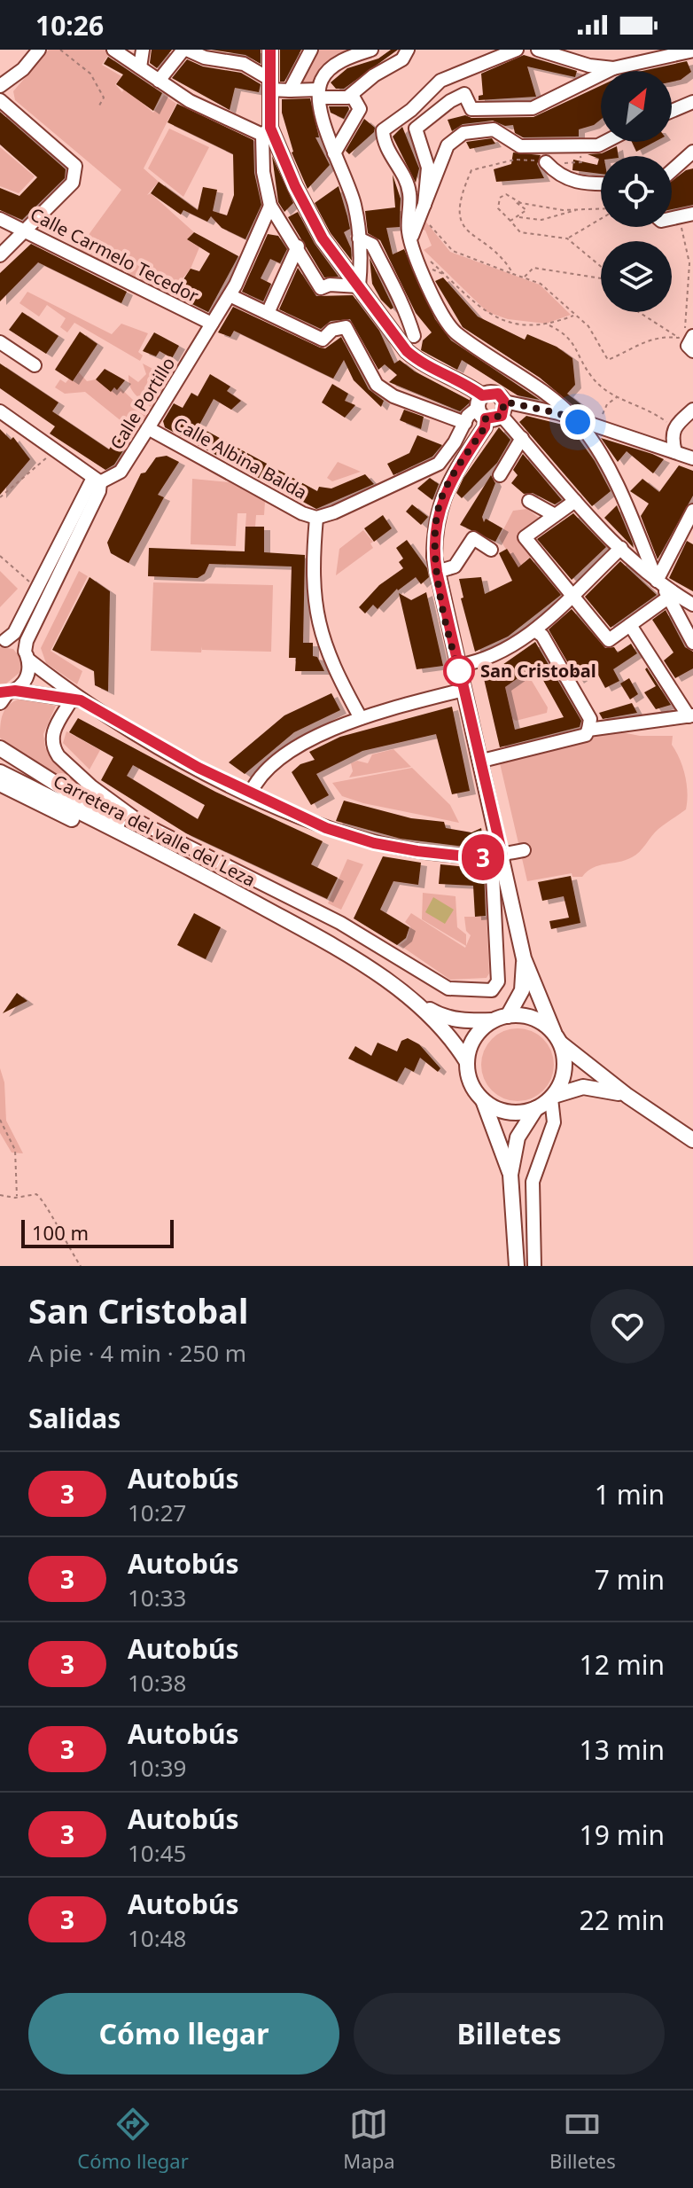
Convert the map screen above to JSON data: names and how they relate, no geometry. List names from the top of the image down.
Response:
{
  "streets": {
    "main road": ["Carretera del valle del Leza"],
    "street": ["Calle Carmelo Tecedor", "Calle Portillo", "Calle Albina Balda"]
  },
  "crossings": [
    ["Calle Carmelo Tecedor", "Calle Portillo"],
    ["Calle Portillo", "Calle Albina Balda"]
  ],
  "places": ["San Cristobal"],
  "lines": ["bus line 3"],
  "scale_bar": "100 m",
  "north": "top right",
  "page": {
    "status": "10:26",
    "on_map": "3",
    "scale": "100 m",
    "heading": [
      ["San Cristobal", "A pie · 4 min · 250 m"],
      "Salidas"
    ],
    "list": [
      {
        "mark": "3",
        "name": "Autobús",
        "note": "10:27",
        "value": "1 min"
      },
      {
        "mark": "3",
        "name": "Autobús",
        "note": "10:33",
        "value": "7 min"
      },
      {
        "mark": "3",
        "name": "Autobús",
        "note": "10:38",
        "value": "12 min"
      },
      {
        "mark": "3",
        "name": "Autobús",
        "note": "10:39",
        "value": "13 min"
      },
      {
        "mark": "3",
        "name": "Autobús",
        "note": "10:45",
        "value": "19 min"
      },
      {
        "mark": "3",
        "name": "Autobús",
        "note": "10:48",
        "value": "22 min"
      }
    ],
    "buttons": ["Cómo llegar", "Billetes"],
    "tabs": ["Cómo llegar", "Mapa", "Billetes"]
  }
}
